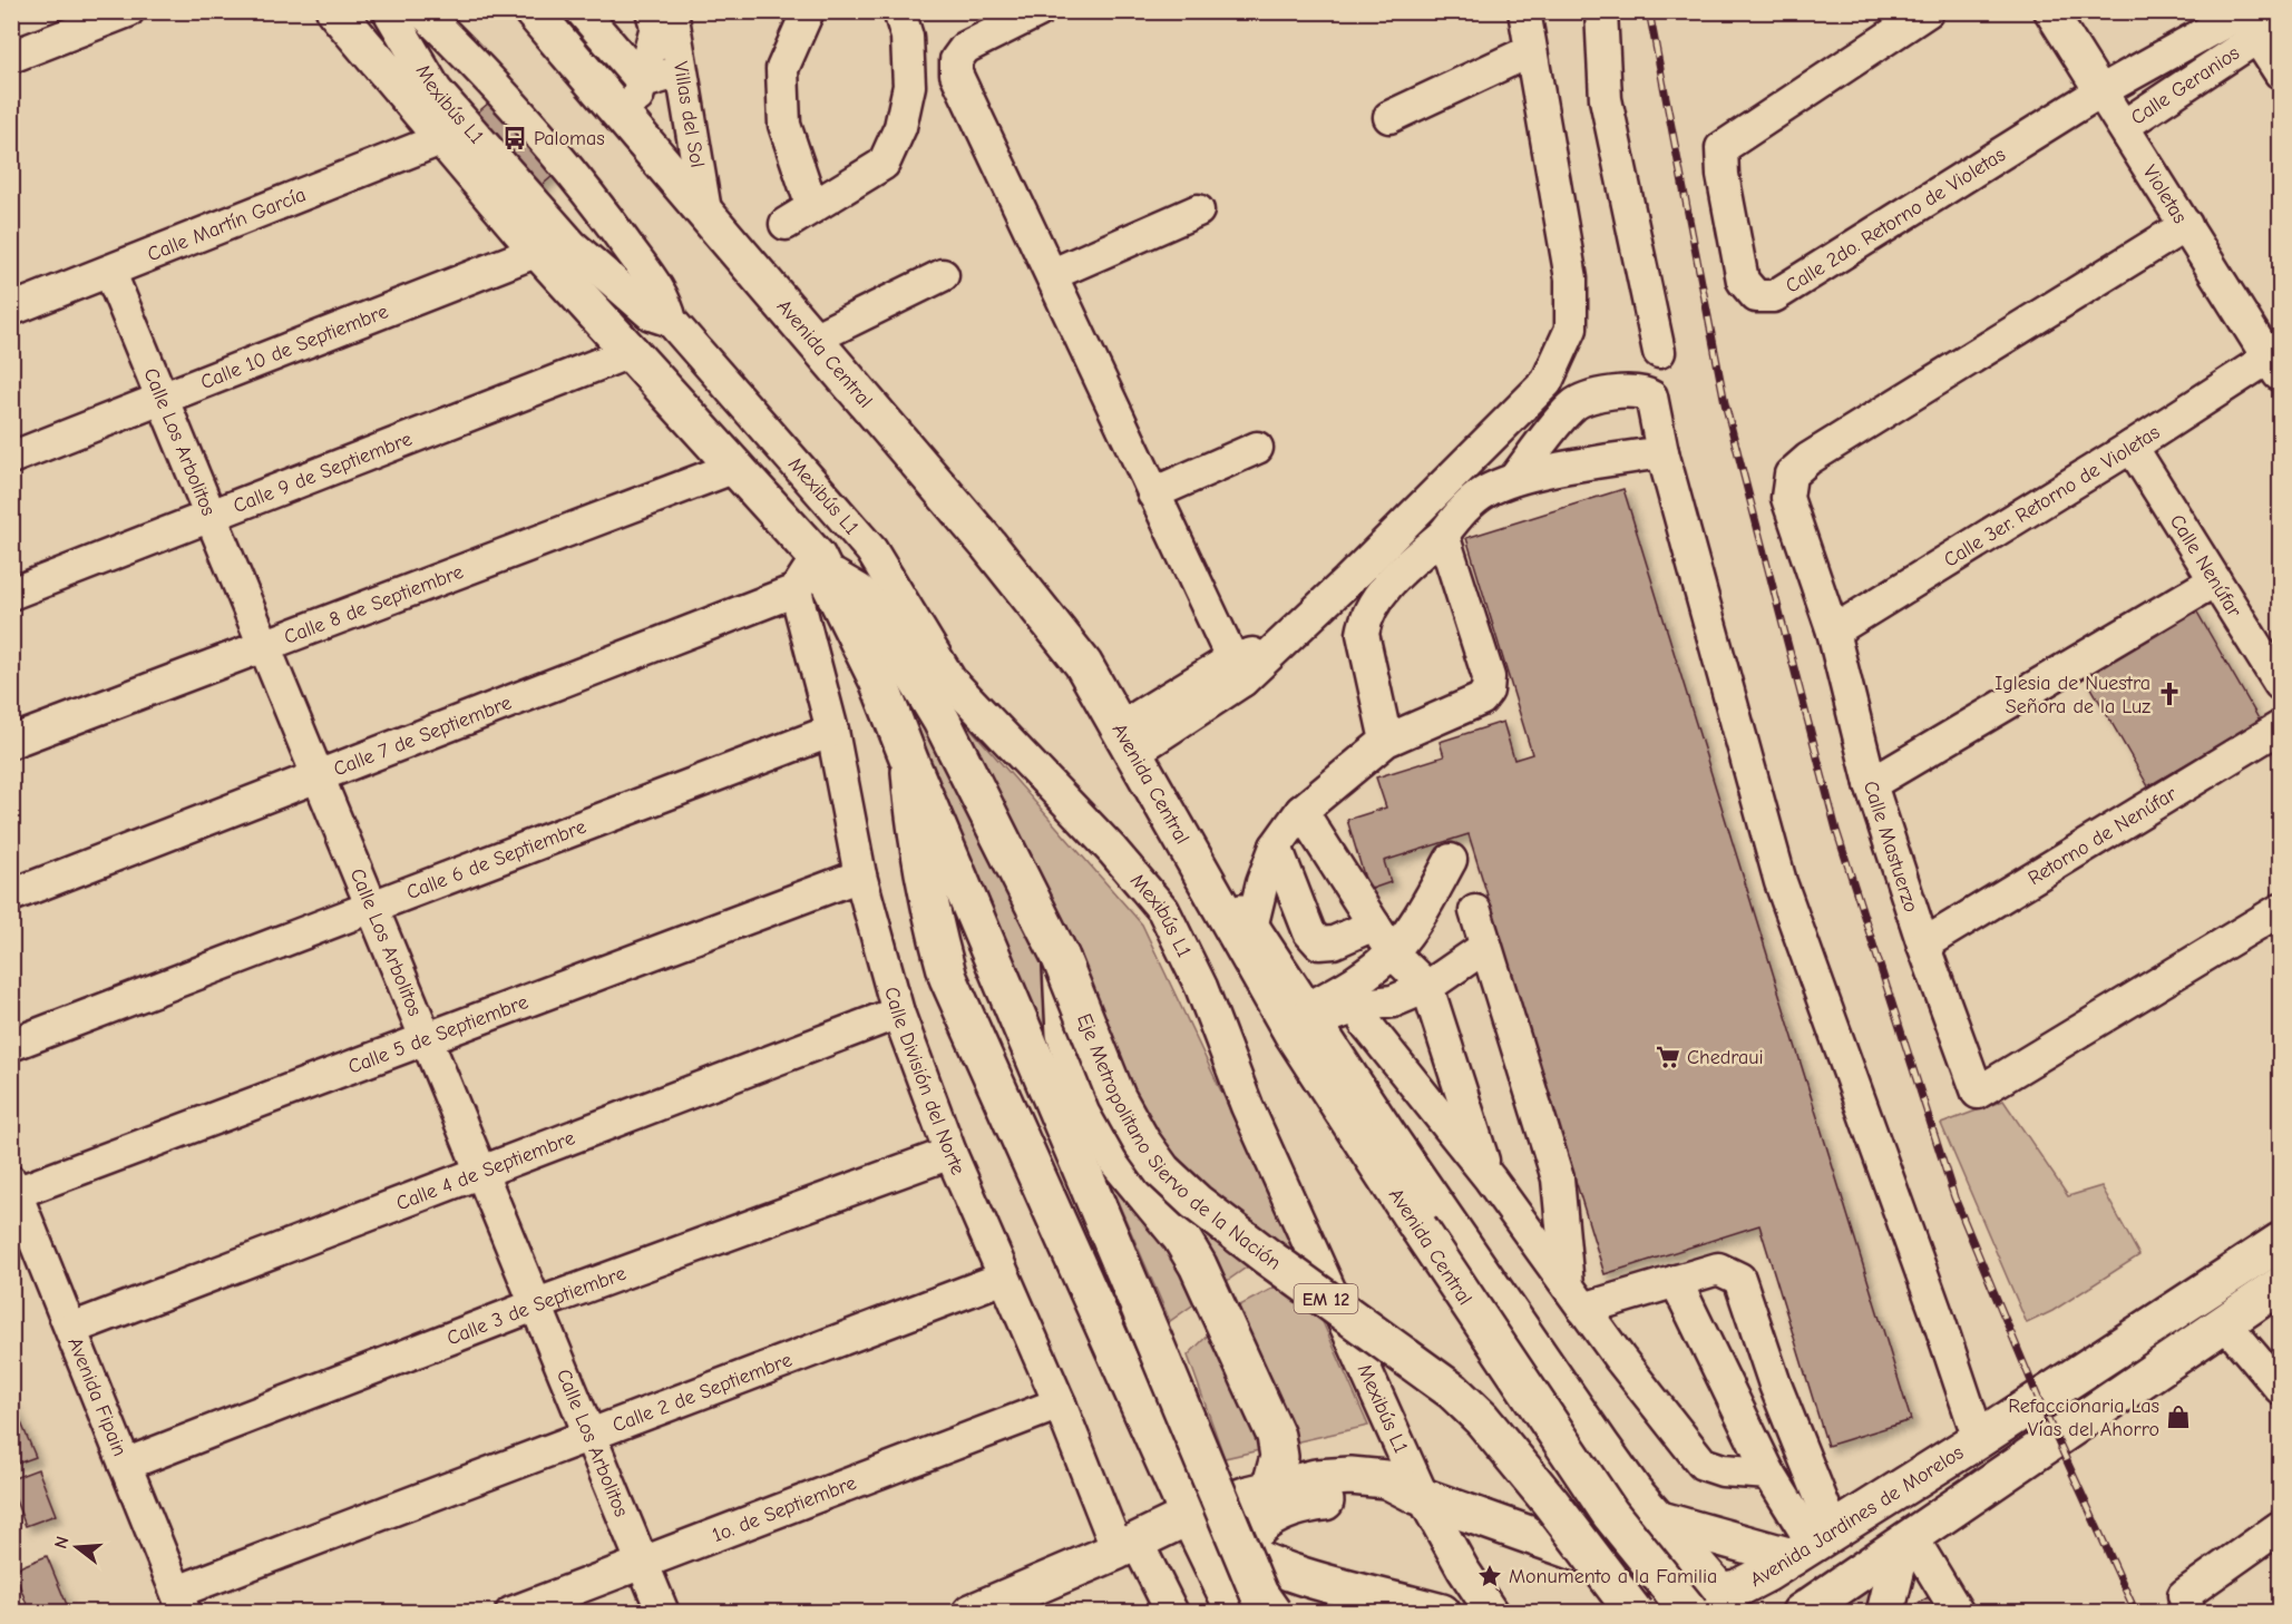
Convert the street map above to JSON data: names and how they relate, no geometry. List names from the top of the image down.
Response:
{
  "streets": {
    "main road": [
      "Avenida Central",
      "Eje Metropolitano Siervo de la Nación",
      "EM 12",
      "Avenida Jardines de Morelos"
    ],
    "street": [
      "Calle Geranios",
      "Mexibús L1",
      "Villas del Sol",
      "Violetas",
      "Calle 2do. Retorno de Violetas",
      "Calle Martín García",
      "Calle 10 de Septiembre",
      "Calle Los Arbolitos",
      "Calle 9 de Septiembre",
      "Calle 3er. Retorno de Violetas",
      "Calle Nenúfar",
      "Calle 8 de Septiembre",
      "Calle 7 de Septiembre",
      "Retorno de Nenúfar",
      "Calle Mastuerzo",
      "Calle 6 de Septiembre",
      "Calle 5 de Septiembre",
      "Calle División del Norte",
      "Calle 4 de Septiembre",
      "Calle 3 de Septiembre",
      "Calle 2 de Septiembre",
      "Avenida Fipain",
      "1o. de Septiembre"
    ]
  },
  "crossings": [
    ["Calle Geranios", "Violetas"],
    ["Calle Geranios", "Calle 2do. Retorno de Violetas"],
    ["Villas del Sol", "Avenida Central"],
    ["Violetas", "Calle 2do. Retorno de Violetas"],
    ["Violetas", "Calle 3er. Retorno de Violetas"],
    ["Calle Martín García", "Calle Los Arbolitos"],
    ["Calle 10 de Septiembre", "Calle Los Arbolitos"],
    ["Avenida Central", "Avenida Jardines de Morelos"],
    ["Calle Los Arbolitos", "Calle 9 de Septiembre"],
    ["Calle Los Arbolitos", "Calle 8 de Septiembre"],
    ["Calle Los Arbolitos", "Calle 7 de Septiembre"],
    ["Calle Los Arbolitos", "Calle 6 de Septiembre"],
    ["Calle Los Arbolitos", "Calle 5 de Septiembre"],
    ["Calle Los Arbolitos", "Calle 4 de Septiembre"],
    ["Calle Los Arbolitos", "Calle 3 de Septiembre"],
    ["Calle Los Arbolitos", "Calle 2 de Septiembre"],
    ["Calle Los Arbolitos", "1o. de Septiembre"],
    ["Calle 3er. Retorno de Violetas", "Calle Nenúfar"],
    ["Calle Nenúfar", "Calle Mastuerzo"],
    ["Calle 7 de Septiembre", "Calle División del Norte"],
    ["Retorno de Nenúfar", "Calle Mastuerzo"],
    ["Calle 6 de Septiembre", "Calle División del Norte"],
    ["Calle 5 de Septiembre", "Calle División del Norte"],
    ["Calle 5 de Septiembre", "Avenida Fipain"],
    ["Calle División del Norte", "Calle 4 de Septiembre"],
    ["Calle División del Norte", "Calle 3 de Septiembre"],
    ["Calle División del Norte", "Calle 2 de Septiembre"],
    ["Calle División del Norte", "1o. de Septiembre"],
    ["Calle 4 de Septiembre", "Avenida Fipain"],
    ["Calle 3 de Septiembre", "Avenida Fipain"],
    ["Calle 2 de Septiembre", "Avenida Fipain"]
  ],
  "places": {
    "bus stop": ["Palomas"],
    "church": ["Iglesia de Nuestra Señora de la Luz"],
    "supermarket": ["Chedraui"],
    "shop": ["Refaccionaria Las Vías del Ahorro"],
    "place": ["Monumento a la Familia"]
  },
  "north": "left"
}
